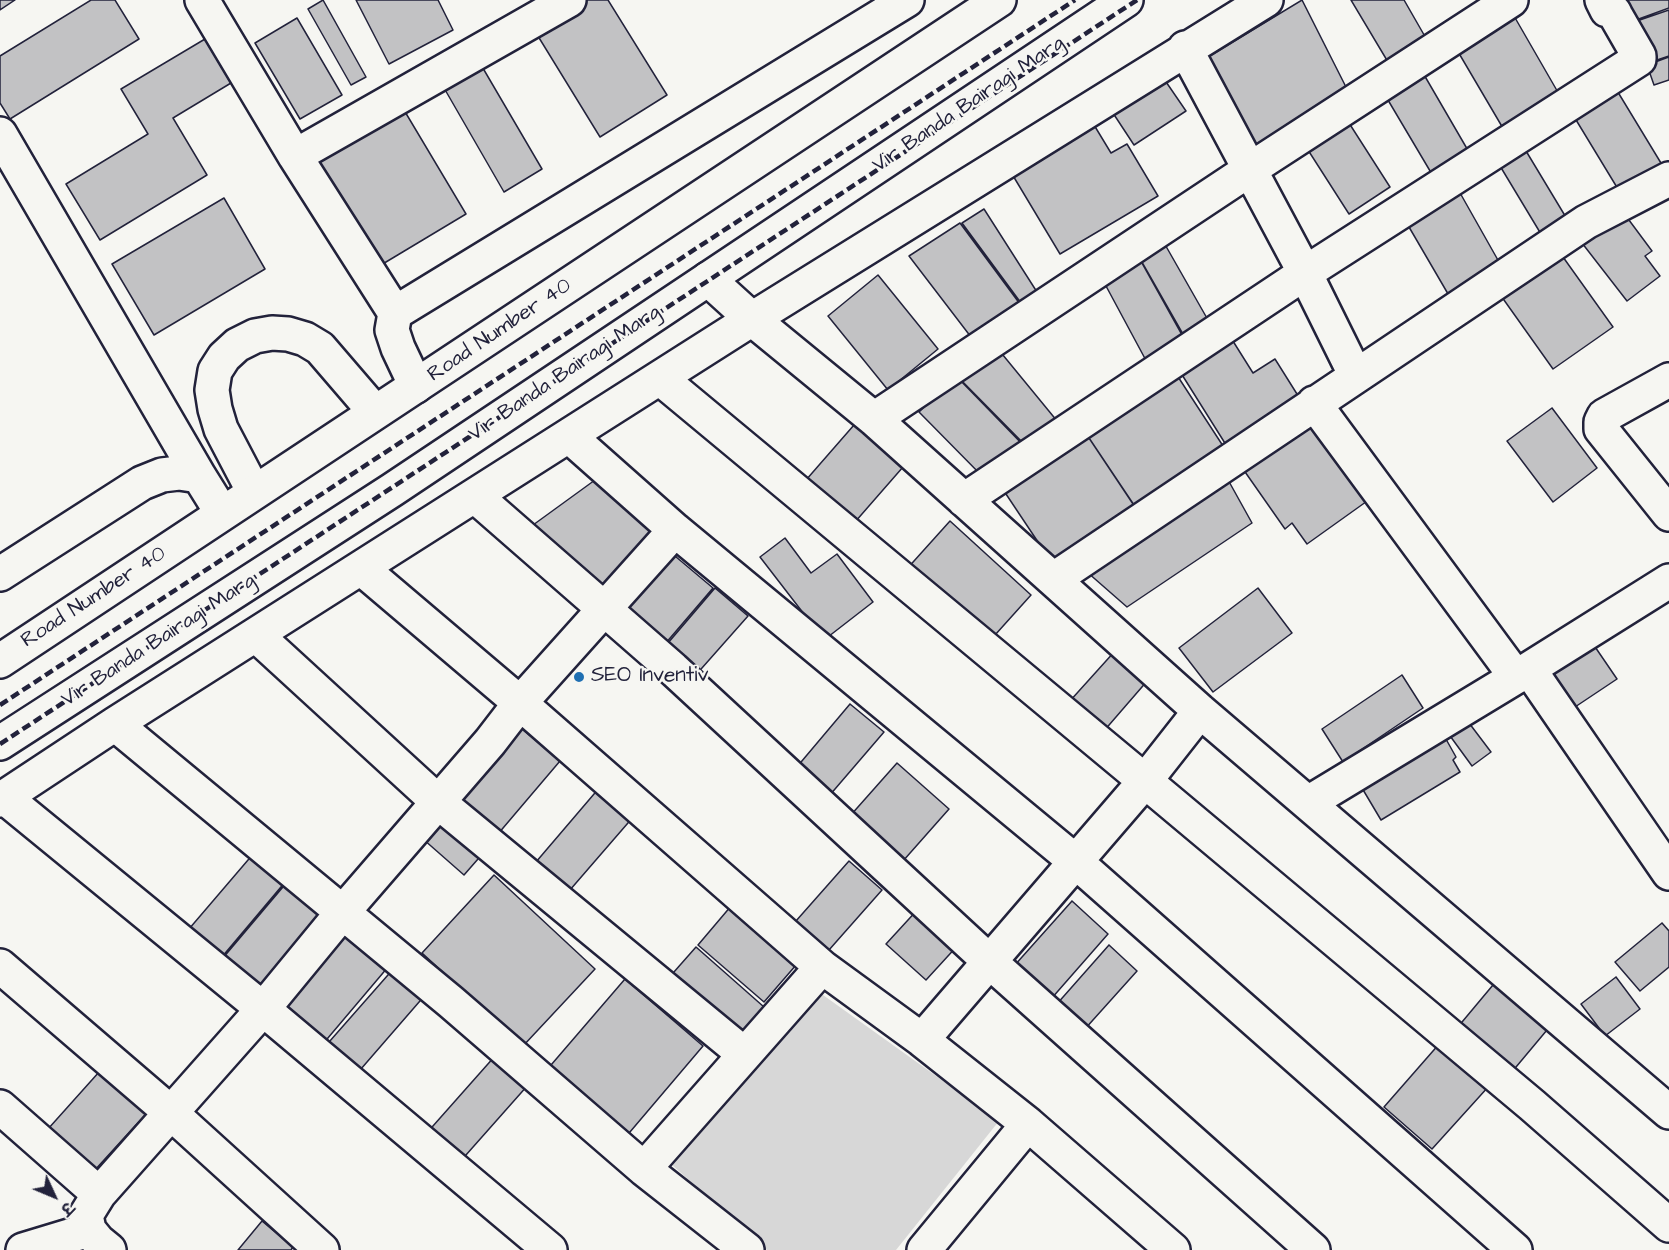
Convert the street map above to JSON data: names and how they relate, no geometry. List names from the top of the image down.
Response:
{
  "streets": {
    "street": ["Vir Banda Bairagi Marg", "Road Number 40"]
  },
  "places": ["SEO Inventiv"],
  "north": "bottom right"
}
